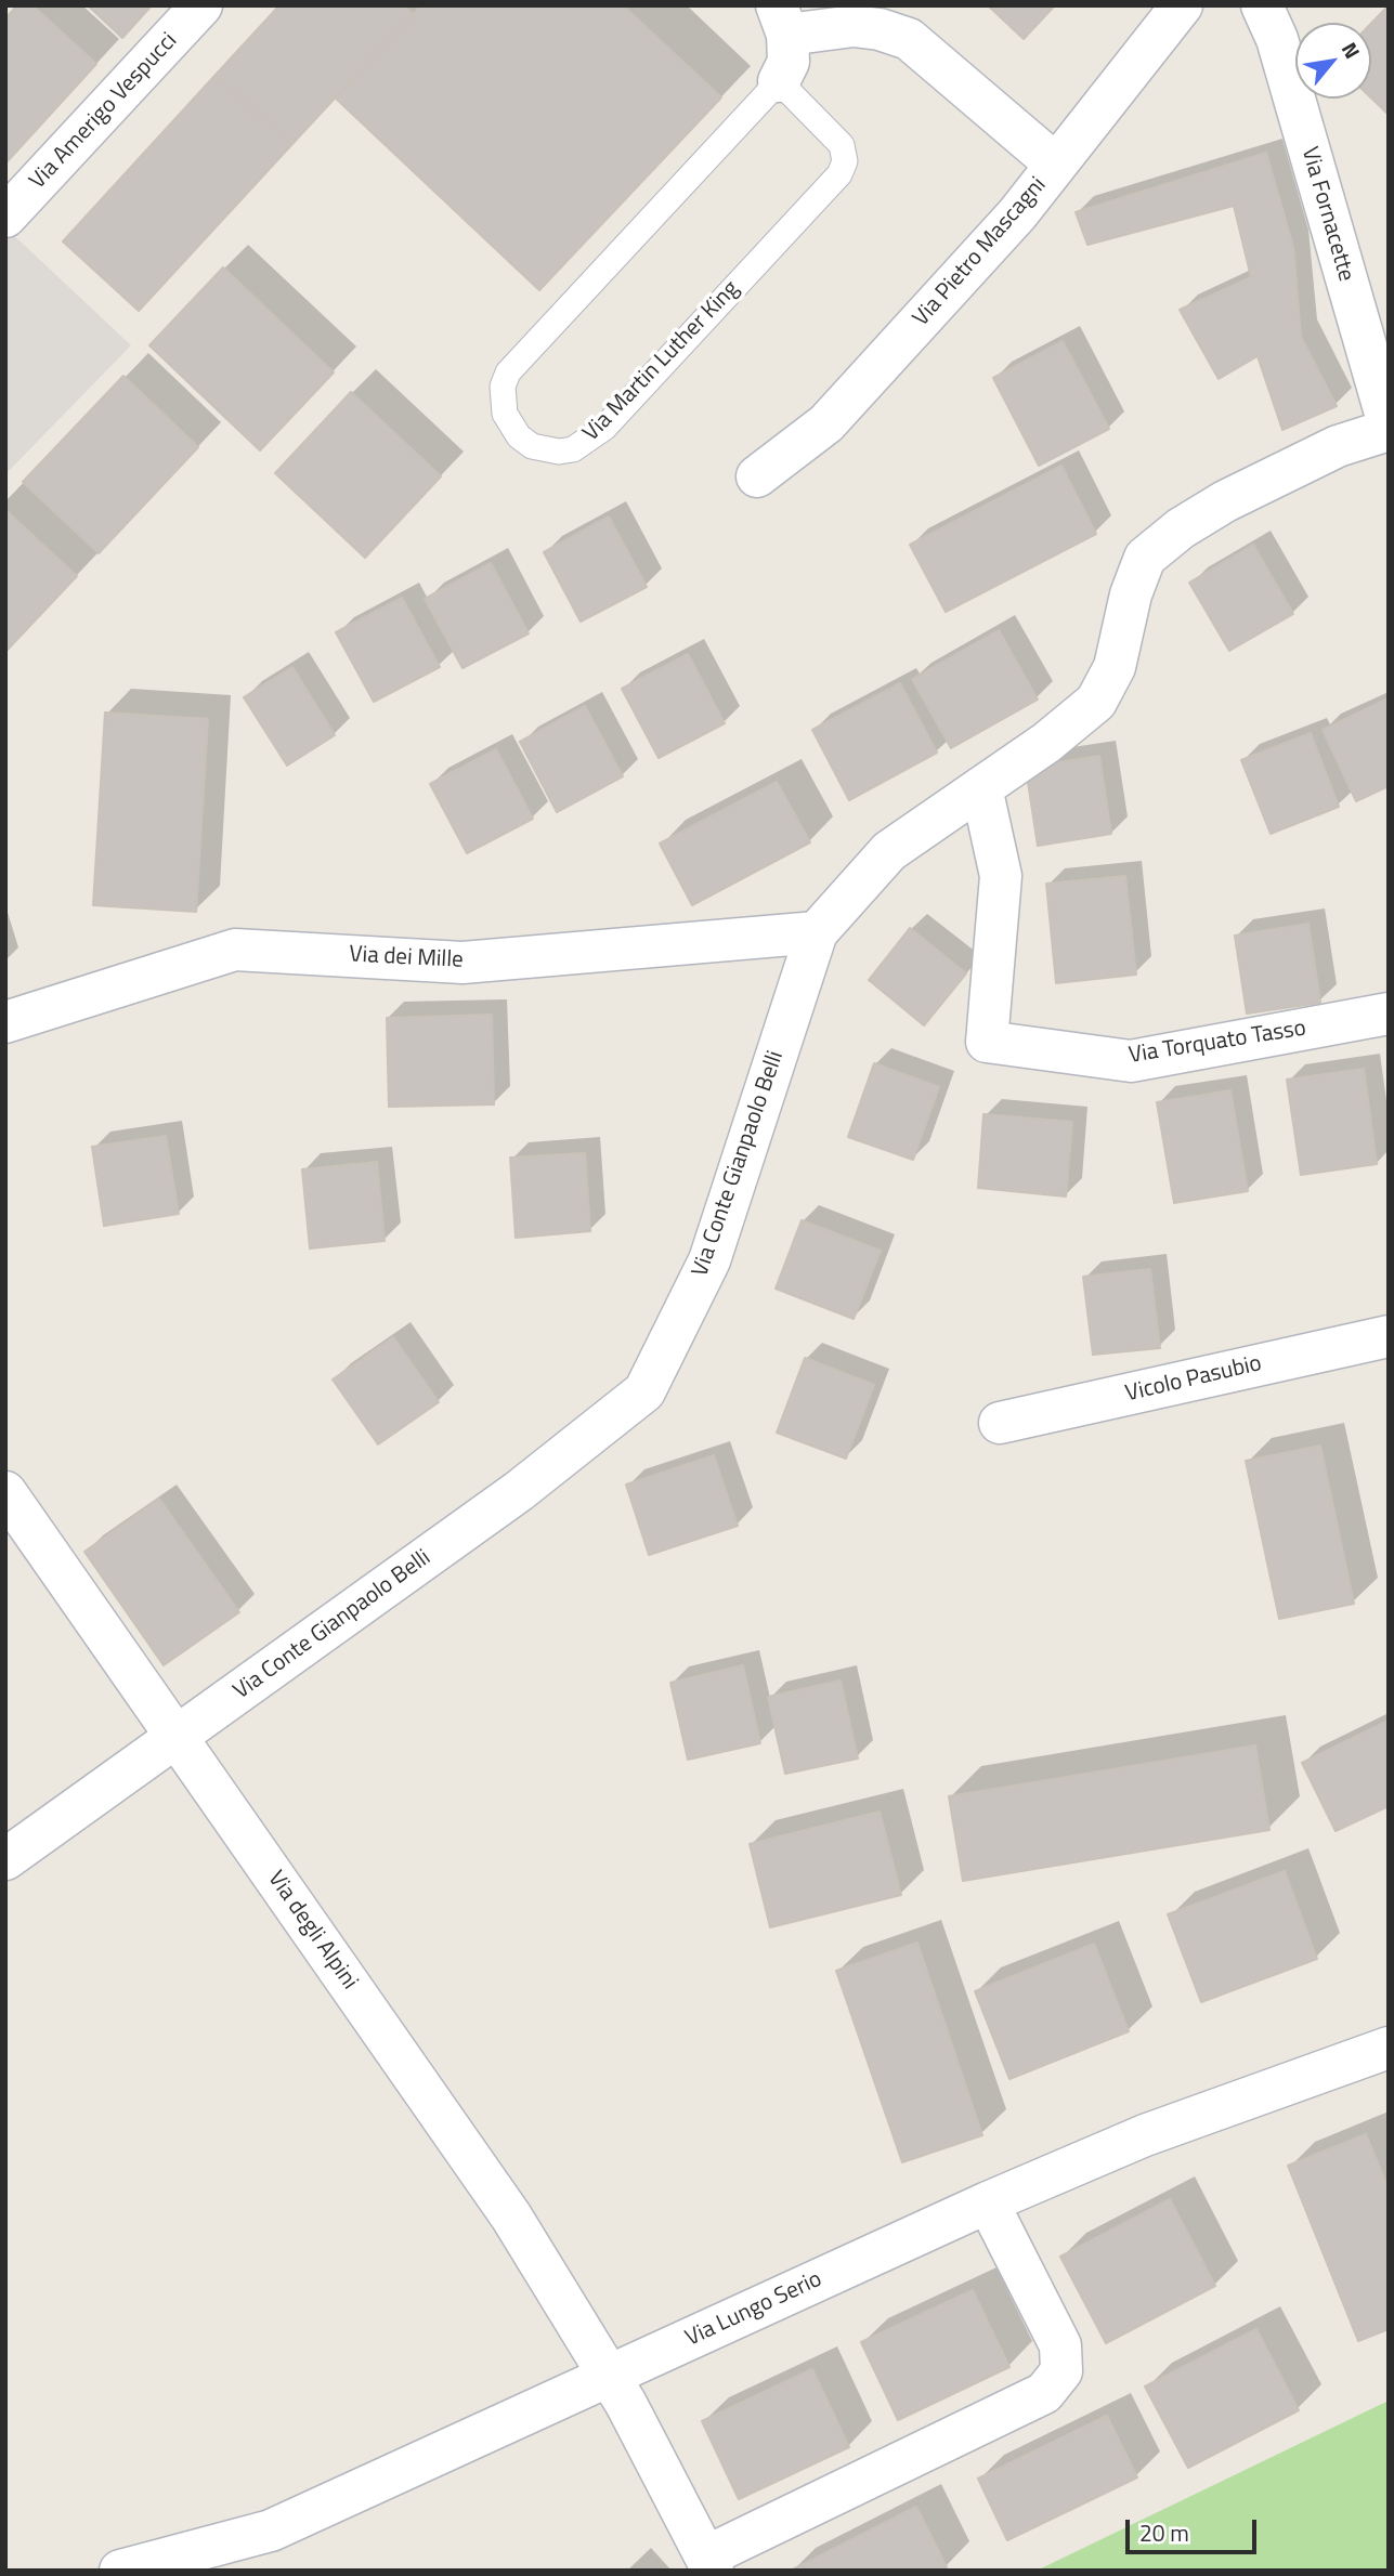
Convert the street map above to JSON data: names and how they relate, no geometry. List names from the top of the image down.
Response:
{
  "streets": {
    "street": [
      "Via Amerigo Vespucci",
      "Via Fornacette",
      "Via Pietro Mascagni",
      "Via Martin Luther King",
      "Via dei Mille",
      "Via Torquato Tasso",
      "Via Conte Gianpaolo Belli",
      "Vicolo Pasubio",
      "Via degli Alpini",
      "Via Lungo Serio"
    ]
  },
  "crossings": [
    ["Via Fornacette", "Via Conte Gianpaolo Belli"],
    ["Via dei Mille", "Via Conte Gianpaolo Belli"],
    ["Via Torquato Tasso", "Via Conte Gianpaolo Belli"],
    ["Via Conte Gianpaolo Belli", "Via degli Alpini"],
    ["Via degli Alpini", "Via Lungo Serio"]
  ],
  "scale_bar": "20 m",
  "north": "top right"
}
